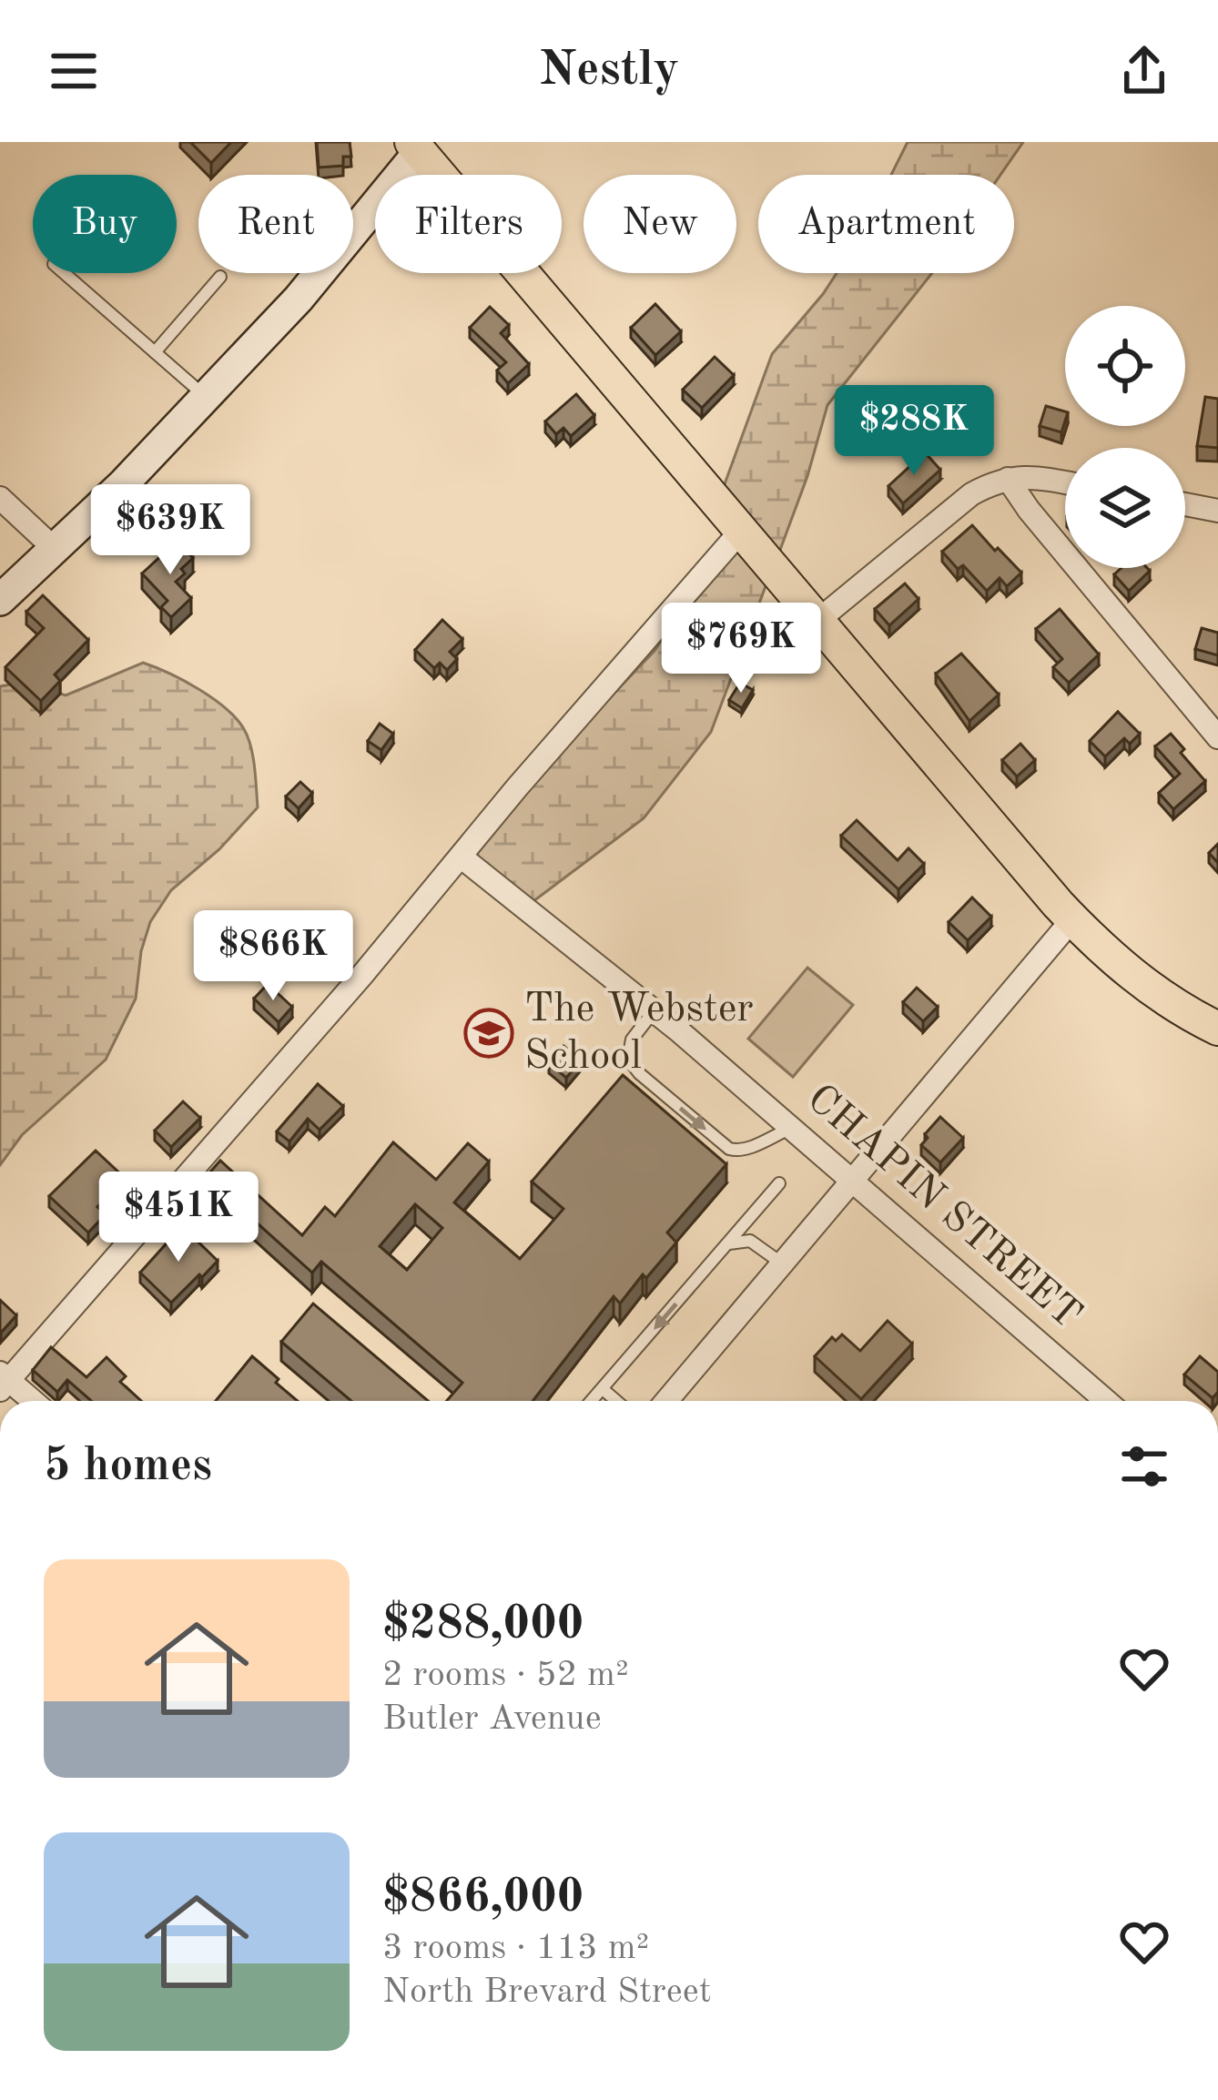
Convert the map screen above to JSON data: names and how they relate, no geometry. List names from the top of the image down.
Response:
{
  "streets": {
    "street": ["CHAPIN STREET"]
  },
  "places": {
    "school or university": ["The Webster School"]
  },
  "page": {
    "header": "Nestly",
    "chip": [
      "Buy",
      "Rent",
      "Filters",
      "New",
      "Apartment"
    ],
    "price": [
      "$288K",
      "$639K",
      "$769K",
      "$866K",
      "$451K"
    ],
    "heading": "5 homes",
    "list": [
      {
        "name": "$288,000",
        "note": "2 rooms · 52 m² · Butler Avenue"
      },
      {
        "name": "$866,000",
        "note": "3 rooms · 113 m² · North Brevard Street"
      }
    ]
  }
}
